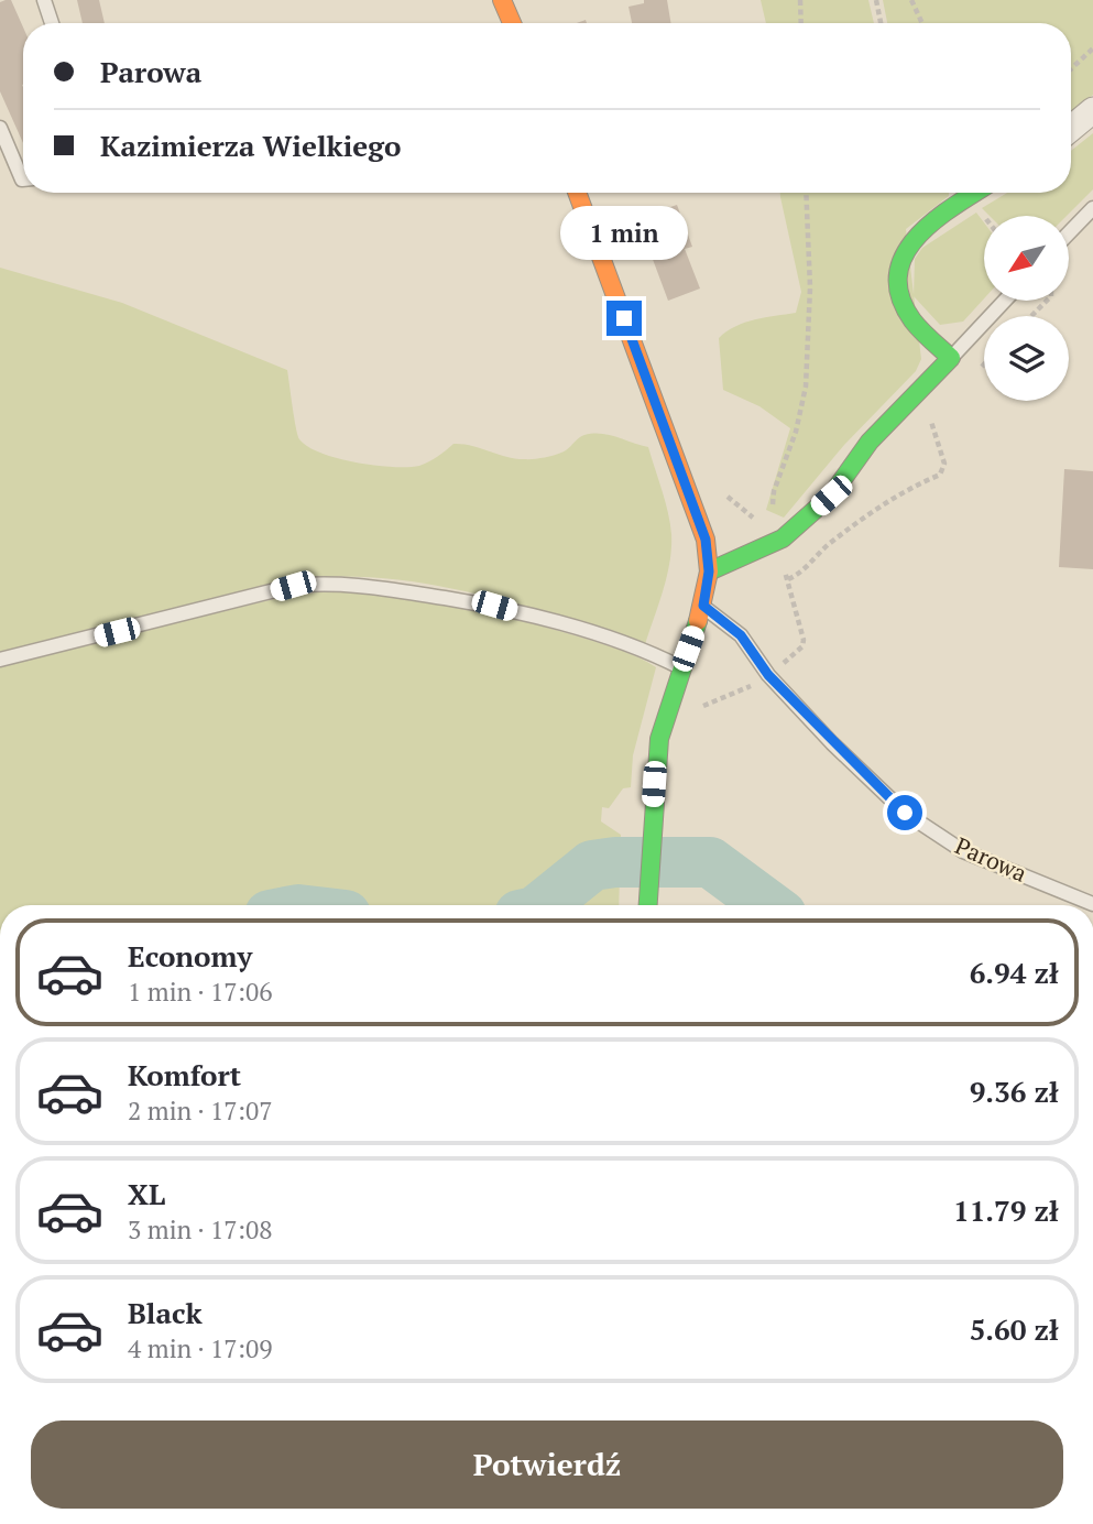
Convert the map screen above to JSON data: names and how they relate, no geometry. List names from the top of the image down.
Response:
{
  "streets": {
    "lane": ["Parowa"]
  },
  "north": "bottom left",
  "page": {
    "banner": ["Parowa", "Kazimierza Wielkiego"],
    "bubble": "1 min",
    "list": [
      {
        "name": "Economy",
        "note": "1 min · 17:06",
        "value": "6.94 zł"
      },
      {
        "name": "Komfort",
        "note": "2 min · 17:07",
        "value": "9.36 zł"
      },
      {
        "name": "XL",
        "note": "3 min · 17:08",
        "value": "11.79 zł"
      },
      {
        "name": "Black",
        "note": "4 min · 17:09",
        "value": "5.60 zł"
      }
    ],
    "buttons": "Potwierdź"
  }
}
